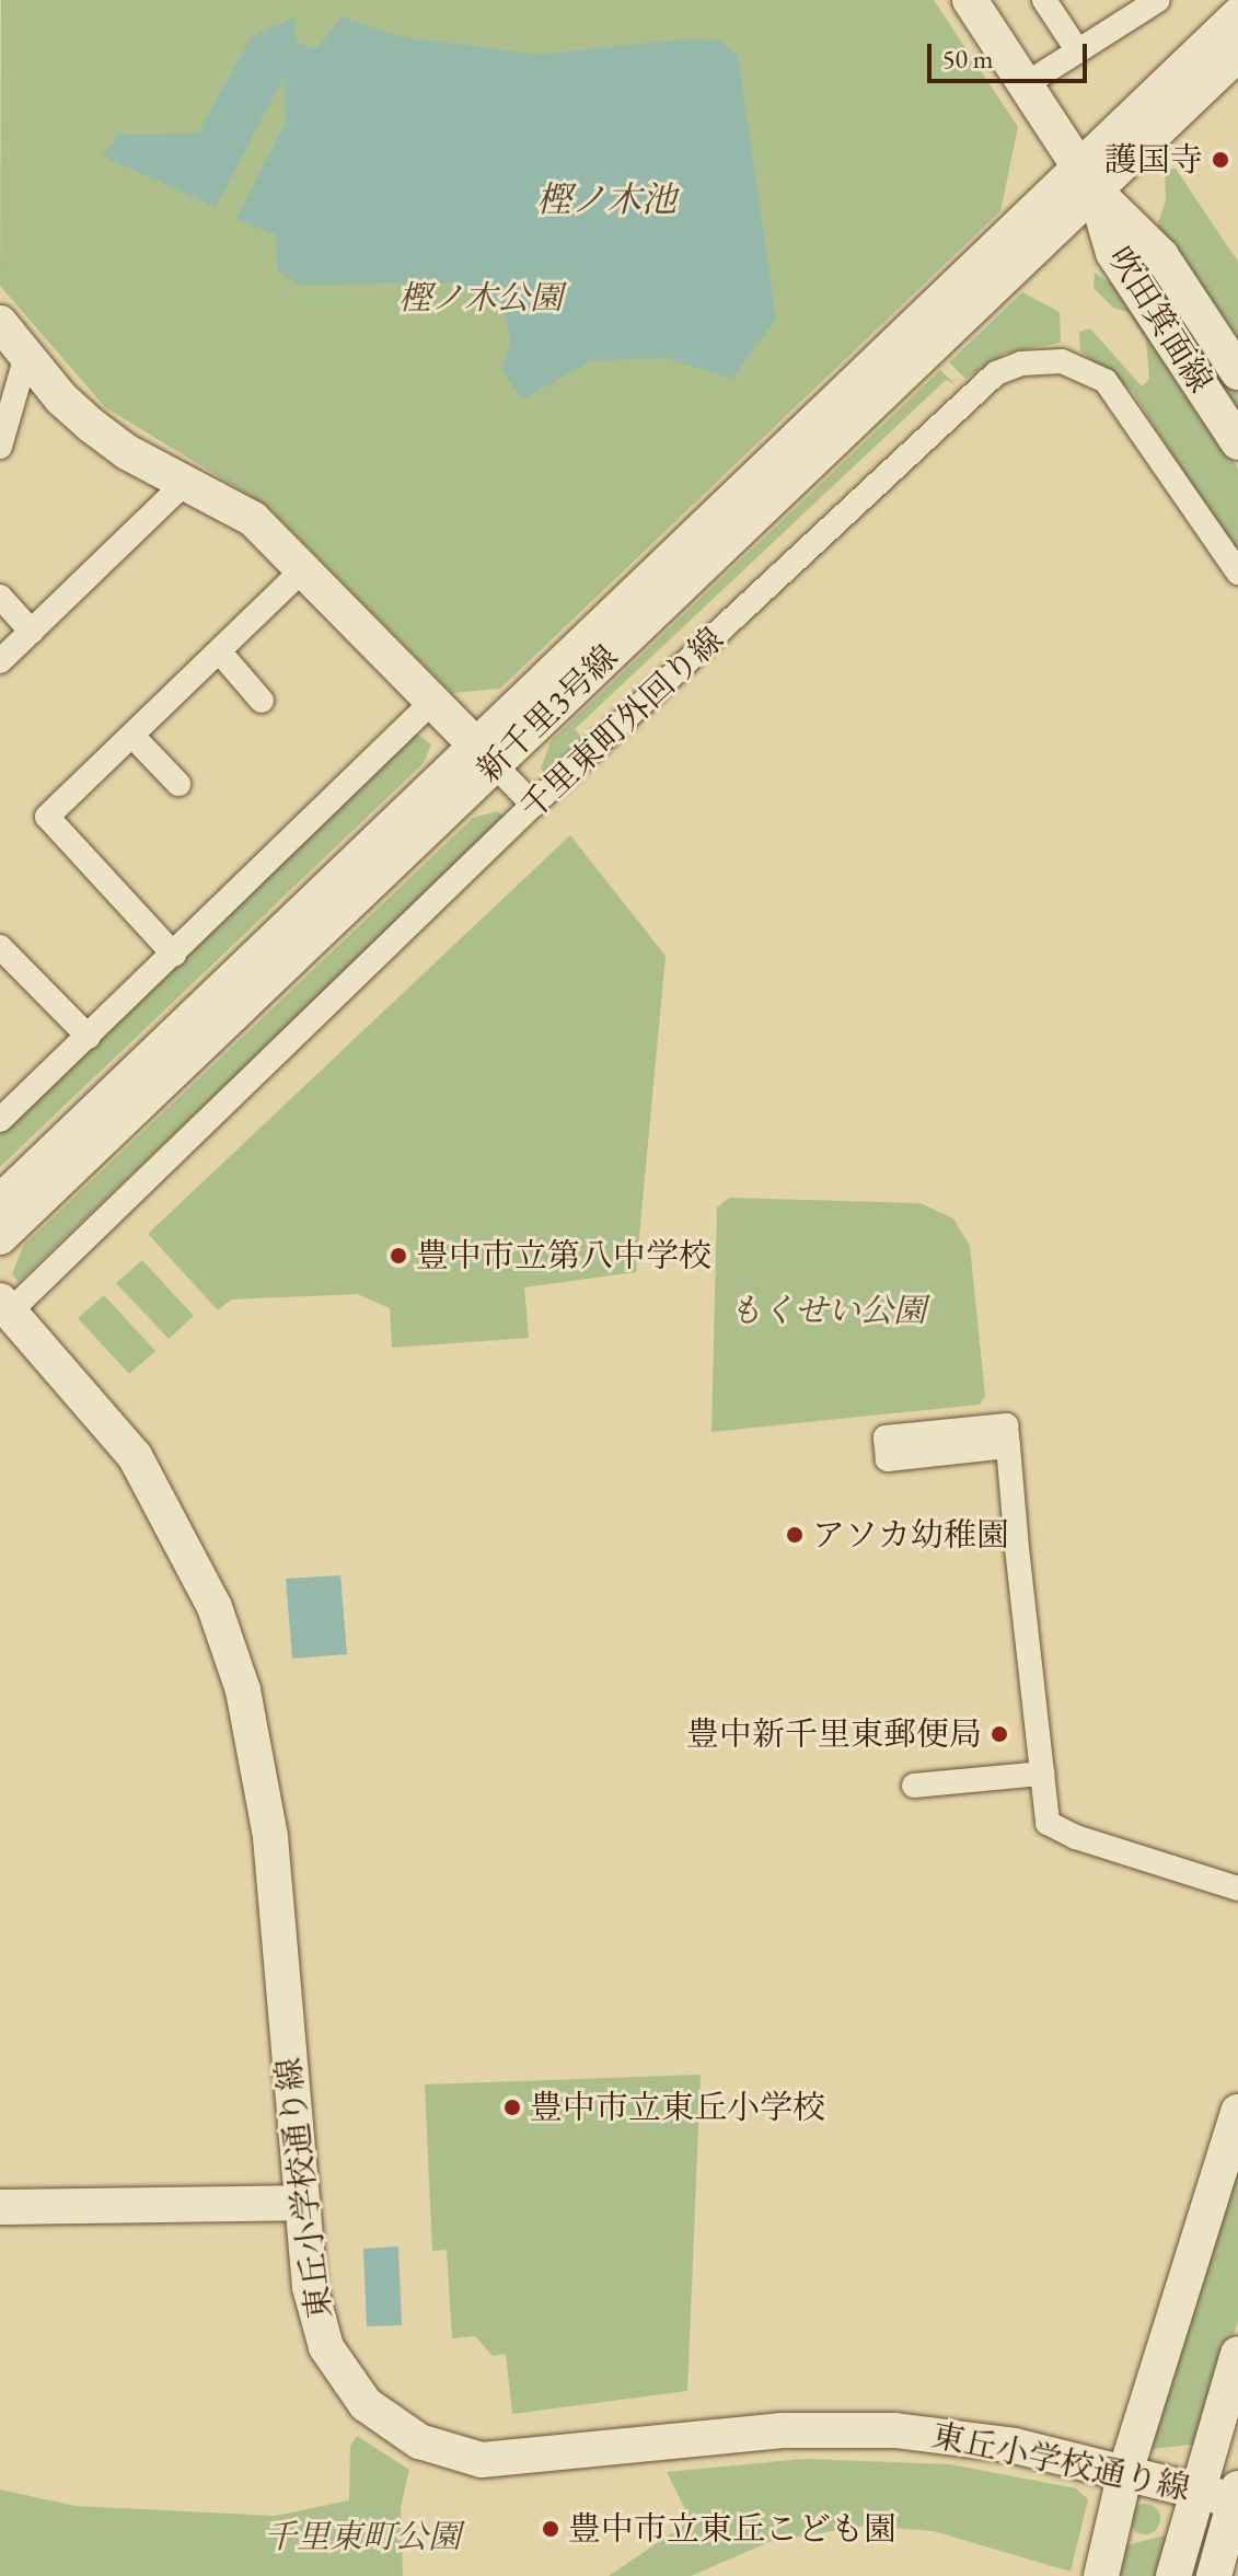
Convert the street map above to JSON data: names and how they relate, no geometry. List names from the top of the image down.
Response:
{
  "streets": {
    "street": [
      "吹田箕面線",
      "新千里3号線",
      "千里東町外回り線",
      "東丘小学校通り線"
    ]
  },
  "crossings": [
    ["吹田箕面線", "新千里3号線"],
    ["千里東町外回り線", "東丘小学校通り線"]
  ],
  "water": ["樫ノ木池"],
  "parks": ["樫ノ木公園", "もくせい公園", "千里東町公園"],
  "places": [
    "護国寺",
    "豊中市立第八中学校",
    "アソカ幼稚園",
    "豊中新千里東郵便局",
    "豊中市立東丘小学校",
    "豊中市立東丘こども園"
  ],
  "scale_bar": "50 m"
}
